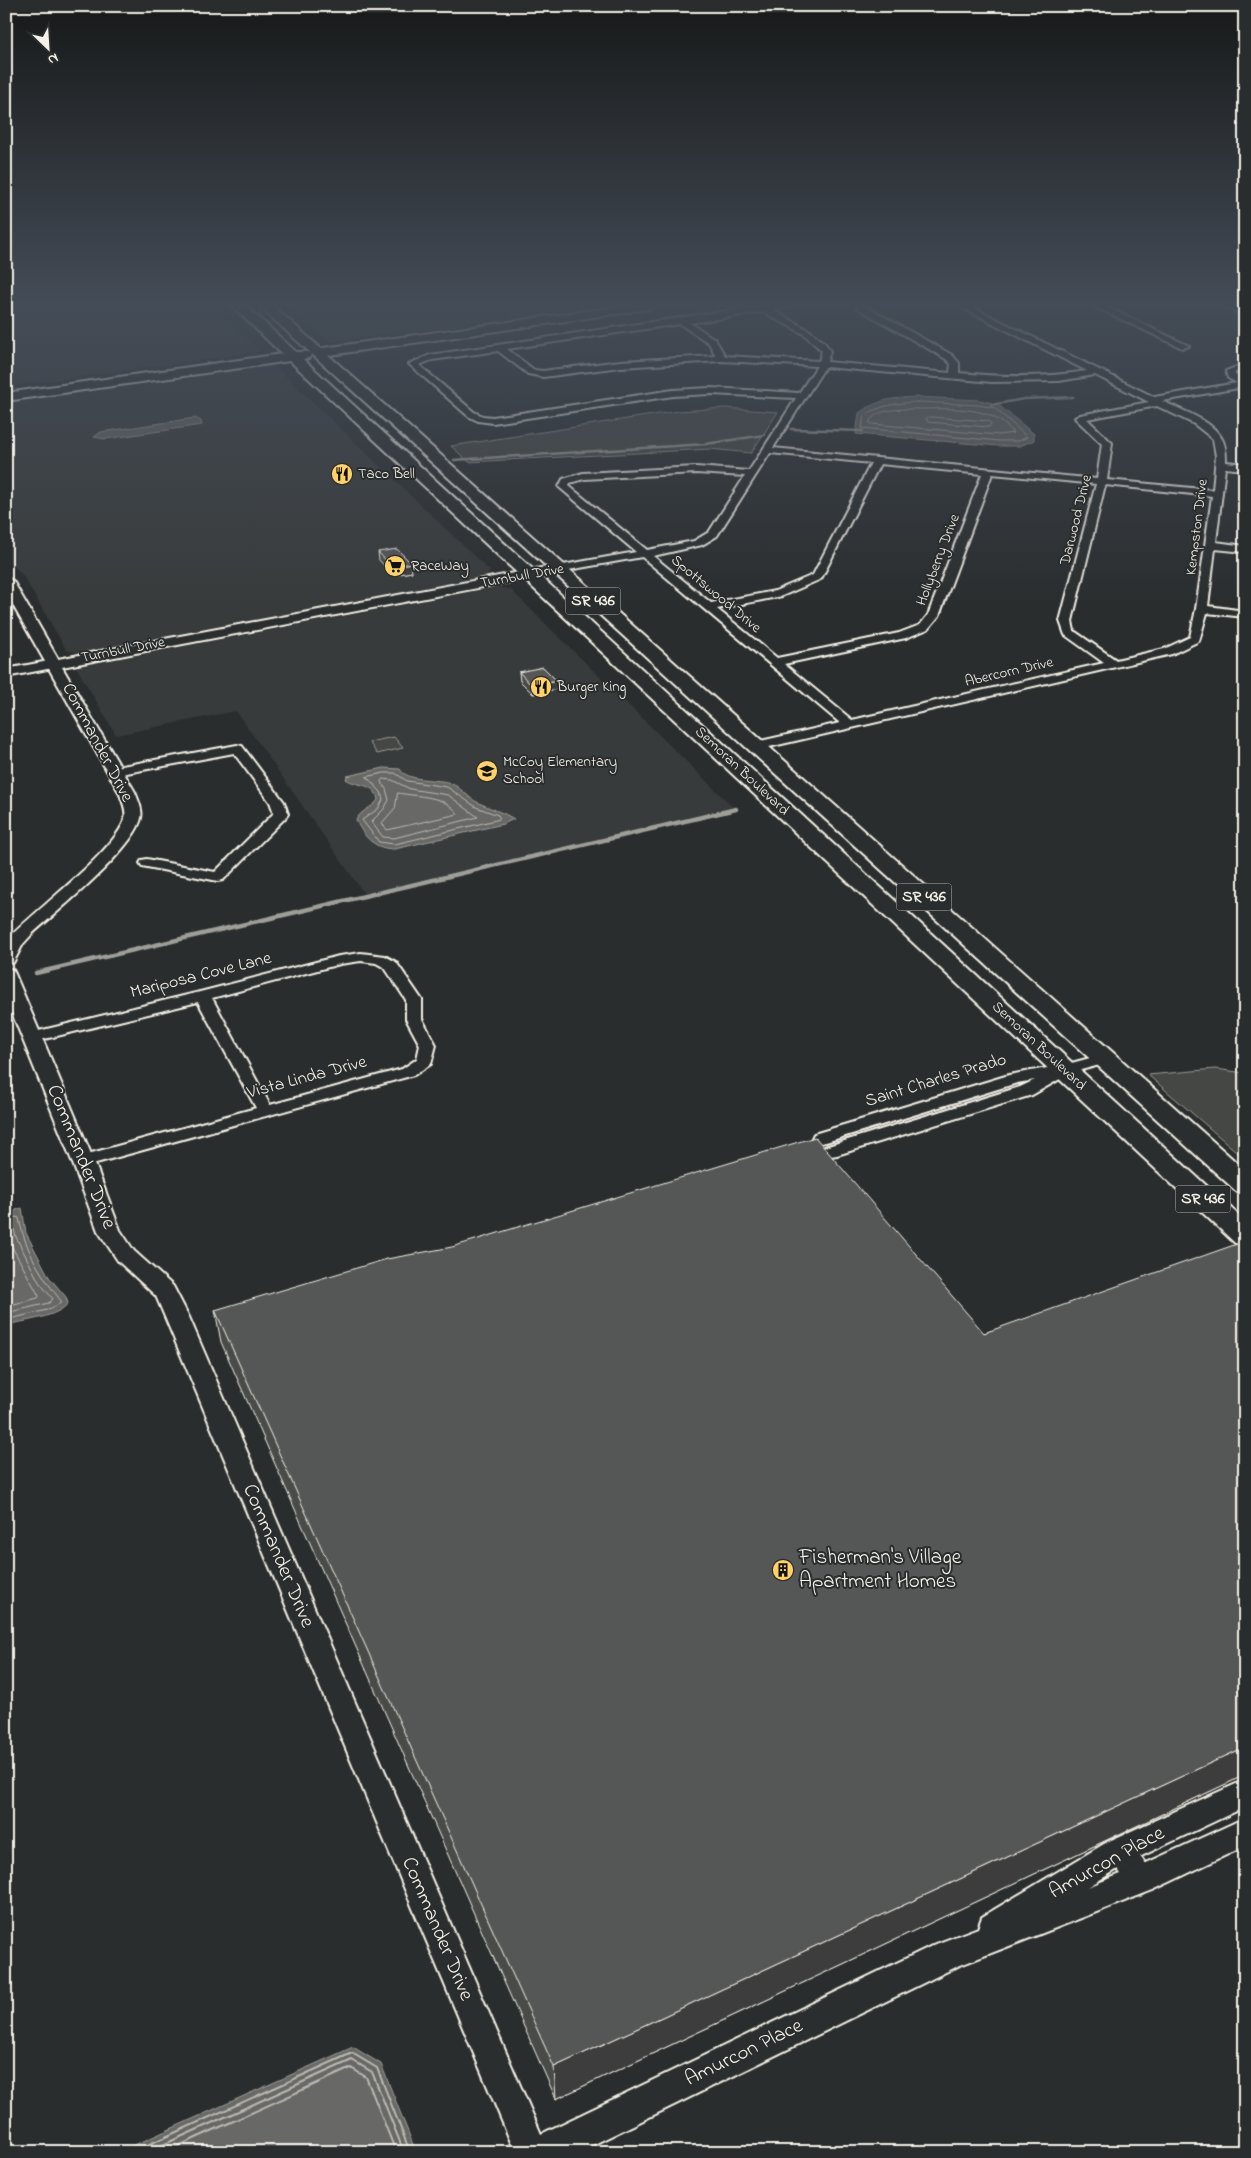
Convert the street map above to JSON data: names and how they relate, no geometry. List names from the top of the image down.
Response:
{
  "streets": {
    "main road": ["SR 436", "Semoran Boulevard"],
    "street": [
      "Darwood Drive",
      "Kempston Drive",
      "Hollyberry Drive",
      "Turnbull Drive",
      "Spottswood Drive",
      "Abercorn Drive",
      "Commander Drive",
      "Mariposa Cove Lane",
      "Vista Linda Drive",
      "Saint Charles Prado",
      "Amurcon Place"
    ]
  },
  "crossings": [
    ["Darwood Drive", "Abercorn Drive"],
    ["Kempston Drive", "Abercorn Drive"],
    ["Hollyberry Drive", "Spottswood Drive"],
    ["Turnbull Drive", "Spottswood Drive"],
    ["Turnbull Drive", "Commander Drive"],
    ["Turnbull Drive", "Semoran Boulevard"],
    ["Spottswood Drive", "Abercorn Drive"],
    ["Abercorn Drive", "Semoran Boulevard"],
    ["Commander Drive", "Mariposa Cove Lane"],
    ["Commander Drive", "Vista Linda Drive"],
    ["Semoran Boulevard", "Saint Charles Prado"],
    ["Mariposa Cove Lane", "Vista Linda Drive"]
  ],
  "places": {
    "restaurant": ["Taco Bell", "Burger King"],
    "supermarket": ["RaceWay"],
    "school or university": ["McCoy Elementary School"],
    "building": ["Fisherman's Village Apartment Homes"]
  },
  "north": "bottom right"
}
